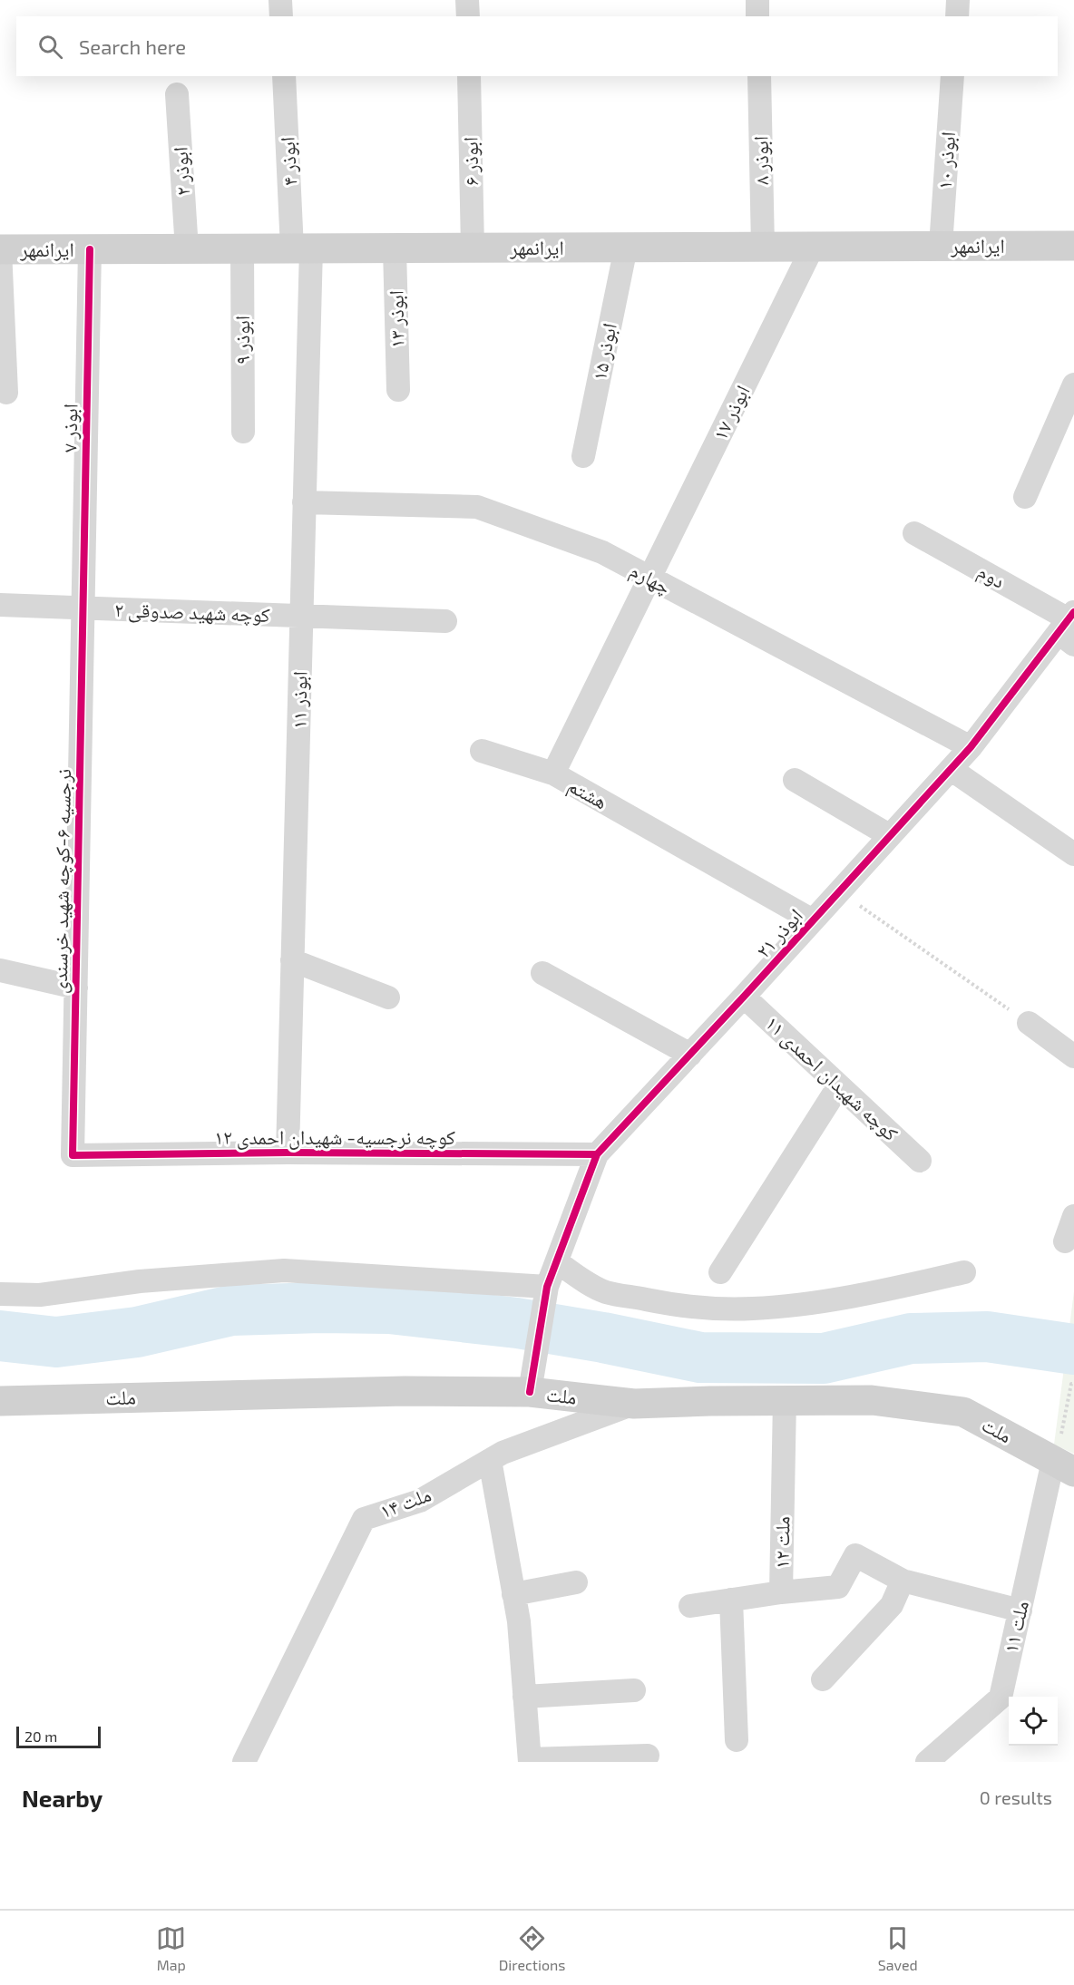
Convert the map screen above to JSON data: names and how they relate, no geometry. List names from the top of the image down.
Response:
{
  "streets": {
    "main road": ["ایرانمهر", "ملت"],
    "street": [
      "۸ ابوذر",
      "ابوذر ۱۰",
      "ابوذر ۴",
      "ابوذر ۶",
      "۲ ابوذر",
      "۱۳ ابوذر",
      "۹ ابوذر",
      "۱۵ ابوذر",
      "۱۷ ابوذر",
      "۷ ابوذر",
      "دوم",
      "چهارم",
      "کوچه شهید صدوقی ۲",
      "ابوذر ۱۱",
      "هشتم",
      "نرجسیه ۶-کوچه شهید خرسندی",
      "۲۱ ابوذر",
      "کوچه شهیدان احمدی ۱۱",
      "کوچه نرجسیه- شهیدان احمدی ۱۲",
      "۱۴ ملت",
      "۱۲ ملت",
      "۱۱ ملت"
    ]
  },
  "crossings": [
    ["۸ ابوذر", "ایرانمهر"],
    ["ابوذر ۱۰", "ایرانمهر"],
    ["ابوذر ۴", "ایرانمهر"],
    ["ابوذر ۴", "ابوذر ۱۱"],
    ["ابوذر ۶", "ایرانمهر"],
    ["۲ ابوذر", "ایرانمهر"],
    ["ایرانمهر", "۱۳ ابوذر"],
    ["ایرانمهر", "۹ ابوذر"],
    ["ایرانمهر", "۱۵ ابوذر"],
    ["ایرانمهر", "۱۷ ابوذر"],
    ["ایرانمهر", "۷ ابوذر"],
    ["ایرانمهر", "ابوذر ۱۱"],
    ["۱۷ ابوذر", "چهارم"],
    ["۱۷ ابوذر", "هشتم"],
    ["۷ ابوذر", "کوچه شهید صدوقی ۲"],
    ["۷ ابوذر", "نرجسیه ۶-کوچه شهید خرسندی"],
    ["دوم", "۲۱ ابوذر"],
    ["چهارم", "ابوذر ۱۱"],
    ["چهارم", "هشتم"],
    ["چهارم", "۲۱ ابوذر"],
    ["کوچه شهید صدوقی ۲", "ابوذر ۱۱"],
    ["کوچه شهید صدوقی ۲", "نرجسیه ۶-کوچه شهید خرسندی"],
    ["ابوذر ۱۱", "کوچه نرجسیه- شهیدان احمدی ۱۲"],
    ["هشتم", "۲۱ ابوذر"],
    ["نرجسیه ۶-کوچه شهید خرسندی", "کوچه نرجسیه- شهیدان احمدی ۱۲"],
    ["۲۱ ابوذر", "کوچه شهیدان احمدی ۱۱"],
    ["۲۱ ابوذر", "کوچه نرجسیه- شهیدان احمدی ۱۲"],
    ["۲۱ ابوذر", "ملت"],
    ["ملت", "۱۴ ملت"],
    ["ملت", "۱۲ ملت"],
    ["ملت", "۱۱ ملت"]
  ],
  "scale_bar": "20 m",
  "page": {
    "search": "Search here",
    "scale": "20 m",
    "heading": ["Nearby", "0 results"],
    "nav": ["Map", "Directions", "Saved"]
  }
}
